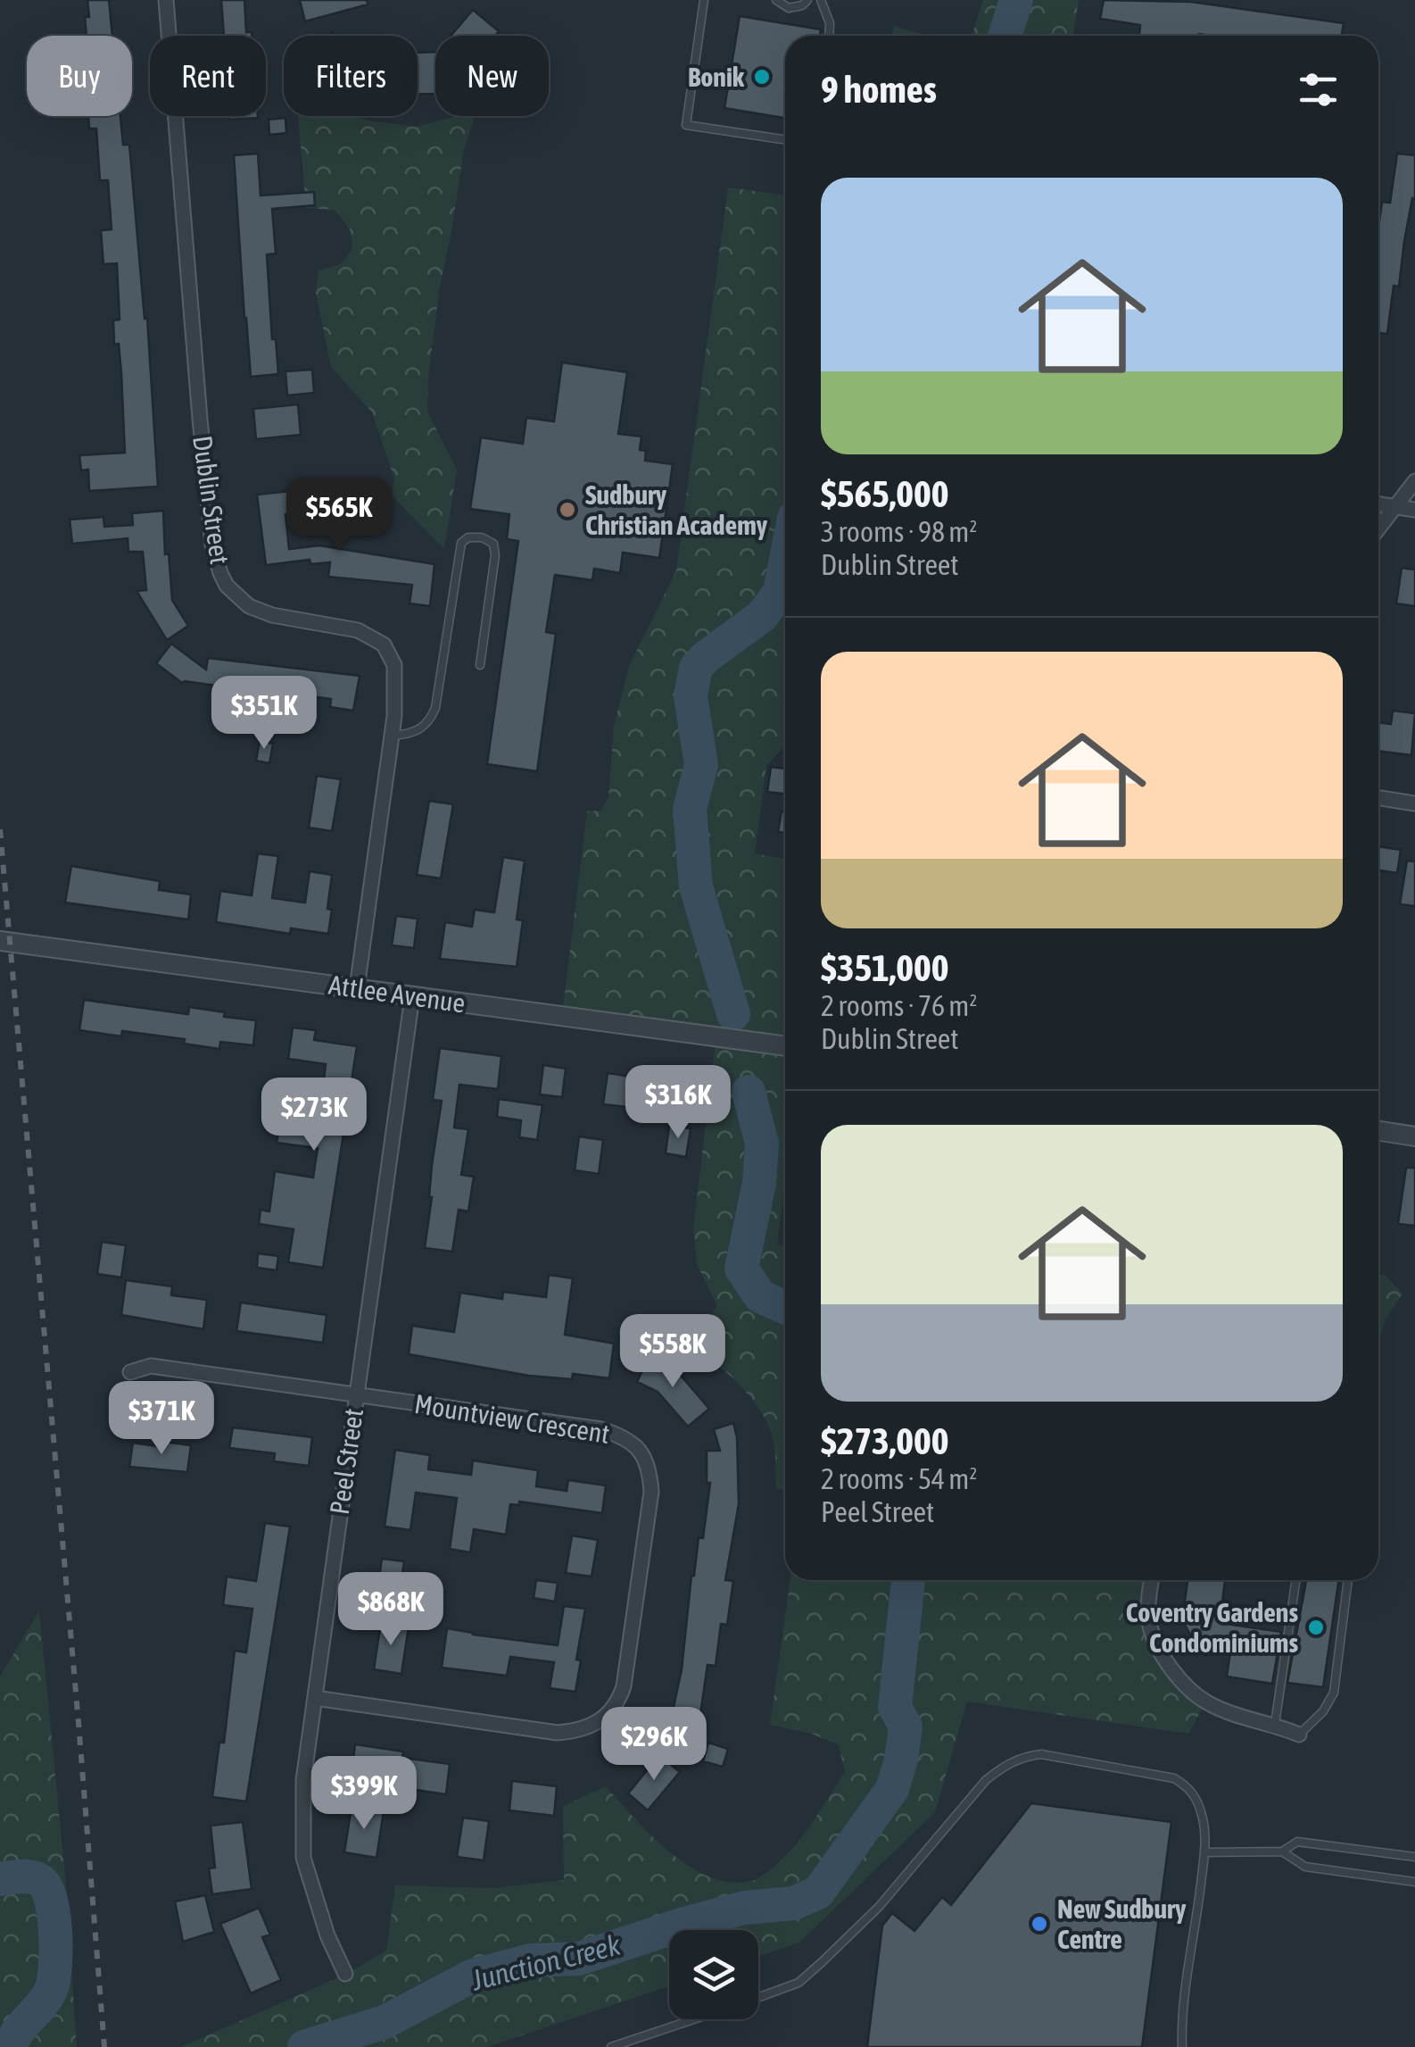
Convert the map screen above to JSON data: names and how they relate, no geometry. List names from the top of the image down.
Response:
{
  "streets": {
    "street": [
      "Dublin Street",
      "Attlee Avenue",
      "Mountview Crescent",
      "Peel Street"
    ]
  },
  "crossings": [
    ["Dublin Street", "Attlee Avenue"],
    ["Attlee Avenue", "Peel Street"],
    ["Mountview Crescent", "Peel Street"]
  ],
  "water": ["Junction Creek"],
  "places": [
    "Bonik",
    "Sudbury Christian Academy",
    "Coventry Gardens Condominiums",
    "New Sudbury Centre"
  ],
  "page": {
    "chip": [
      "Buy",
      "Rent",
      "Filters",
      "New"
    ],
    "heading": "9 homes",
    "list": [
      {
        "name": "$565,000",
        "note": "3 rooms · 98 m² · Dublin Street"
      },
      {
        "name": "$351,000",
        "note": "2 rooms · 76 m² · Dublin Street"
      },
      {
        "name": "$273,000",
        "note": "2 rooms · 54 m² · Peel Street"
      }
    ],
    "price": [
      "$565K",
      "$351K",
      "$316K",
      "$273K",
      "$558K",
      "$371K",
      "$868K",
      "$296K",
      "$399K"
    ]
  }
}
